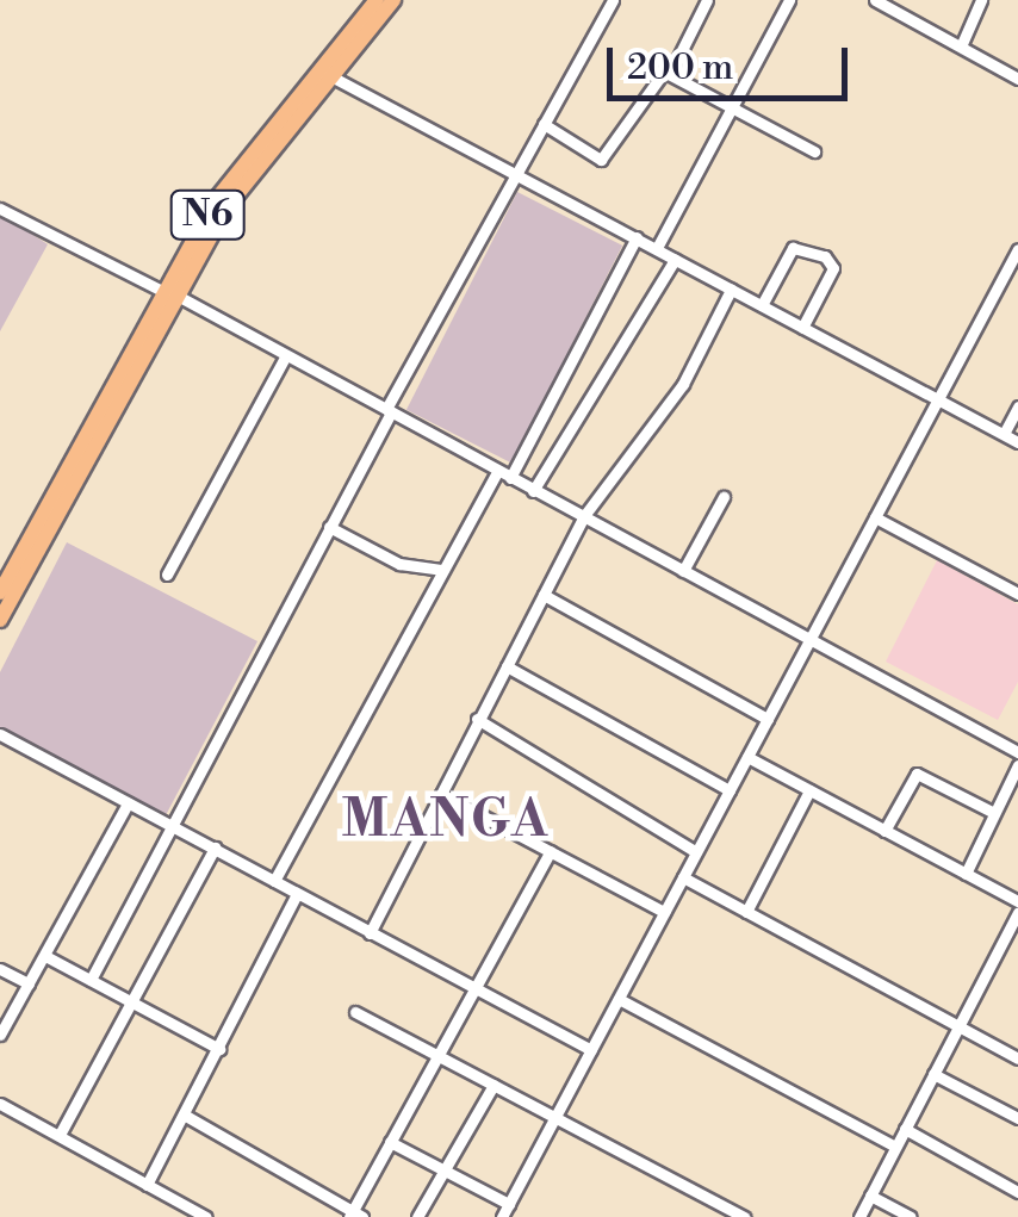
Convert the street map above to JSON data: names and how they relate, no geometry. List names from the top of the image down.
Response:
{
  "streets": {
    "highway": ["N6"]
  },
  "districts": ["MANGA"],
  "scale_bar": "200 m"
}
